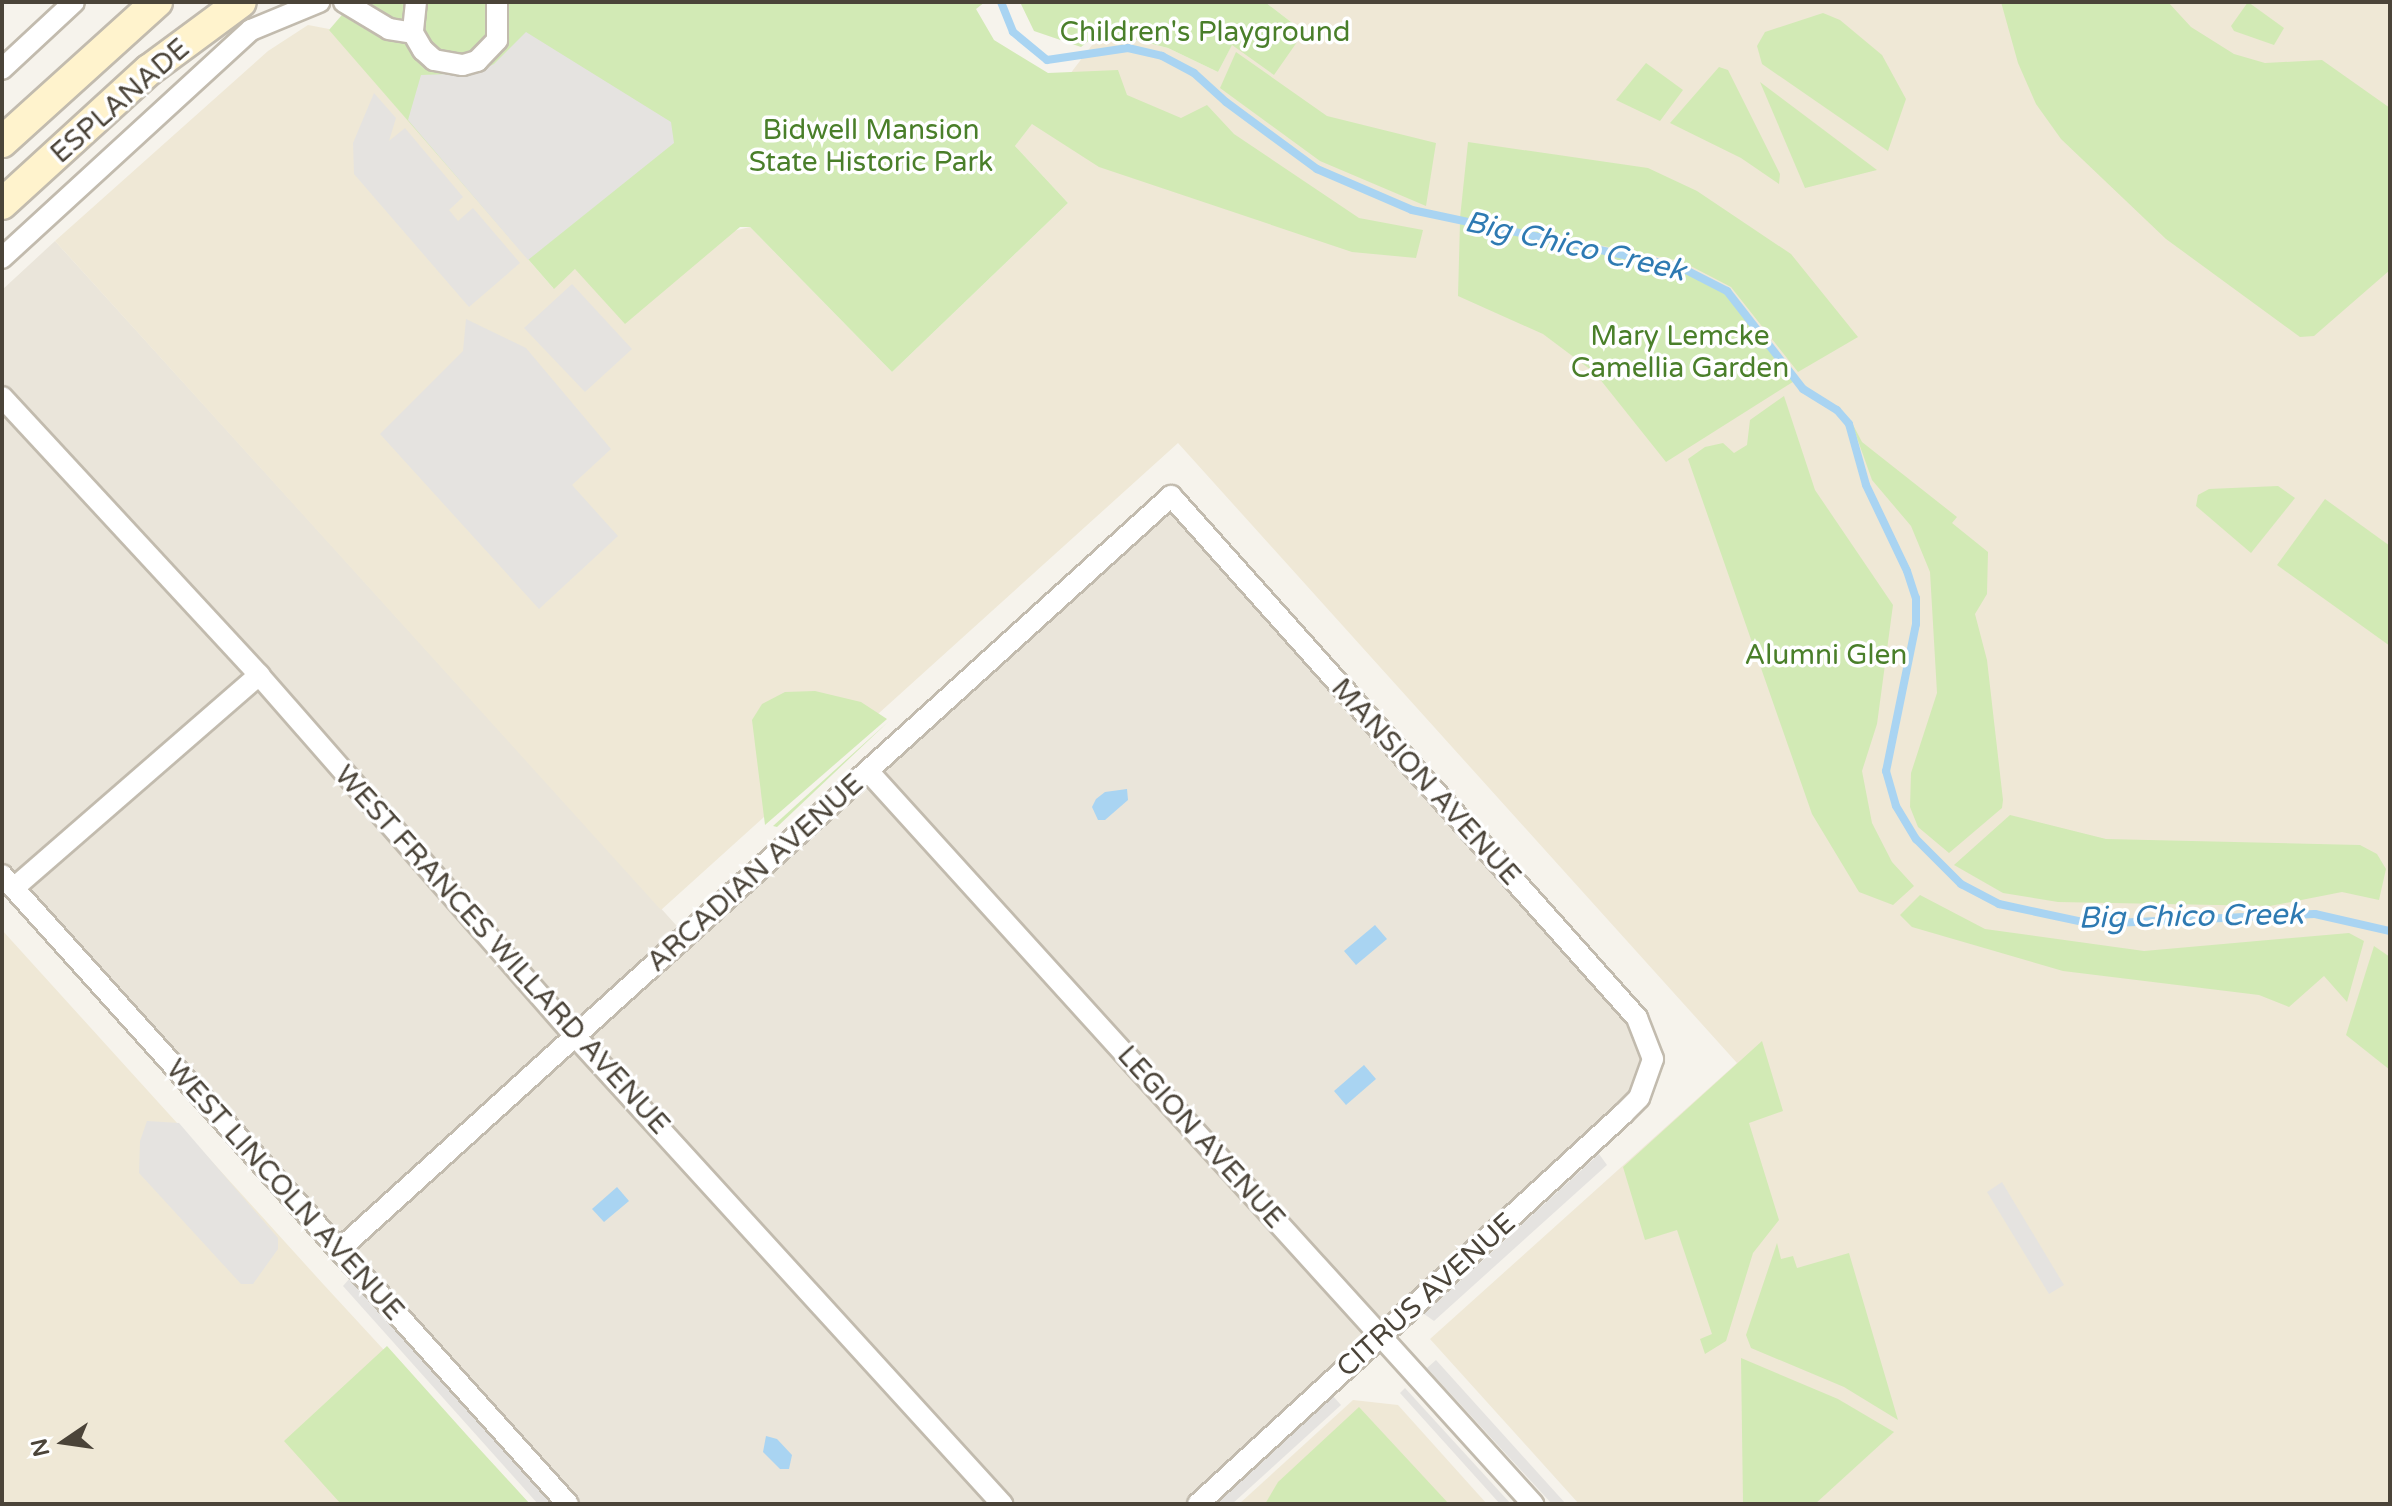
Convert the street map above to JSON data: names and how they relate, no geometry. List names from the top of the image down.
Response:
{
  "streets": {
    "main road": ["ESPLANADE"],
    "street": [
      "MANSION AVENUE",
      "ARCADIAN AVENUE",
      "WEST FRANCES WILLARD AVENUE",
      "LEGION AVENUE",
      "WEST LINCOLN AVENUE",
      "CITRUS AVENUE"
    ]
  },
  "crossings": [
    ["MANSION AVENUE", "ARCADIAN AVENUE"],
    ["MANSION AVENUE", "CITRUS AVENUE"],
    ["ARCADIAN AVENUE", "WEST FRANCES WILLARD AVENUE"],
    ["ARCADIAN AVENUE", "LEGION AVENUE"],
    ["ARCADIAN AVENUE", "WEST LINCOLN AVENUE"],
    ["LEGION AVENUE", "CITRUS AVENUE"]
  ],
  "water": ["Big Chico Creek"],
  "parks": [
    "Children's Playground",
    "Bidwell Mansion State Historic Park",
    "Mary Lemcke Camellia Garden",
    "Alumni Glen"
  ],
  "north": "left"
}
